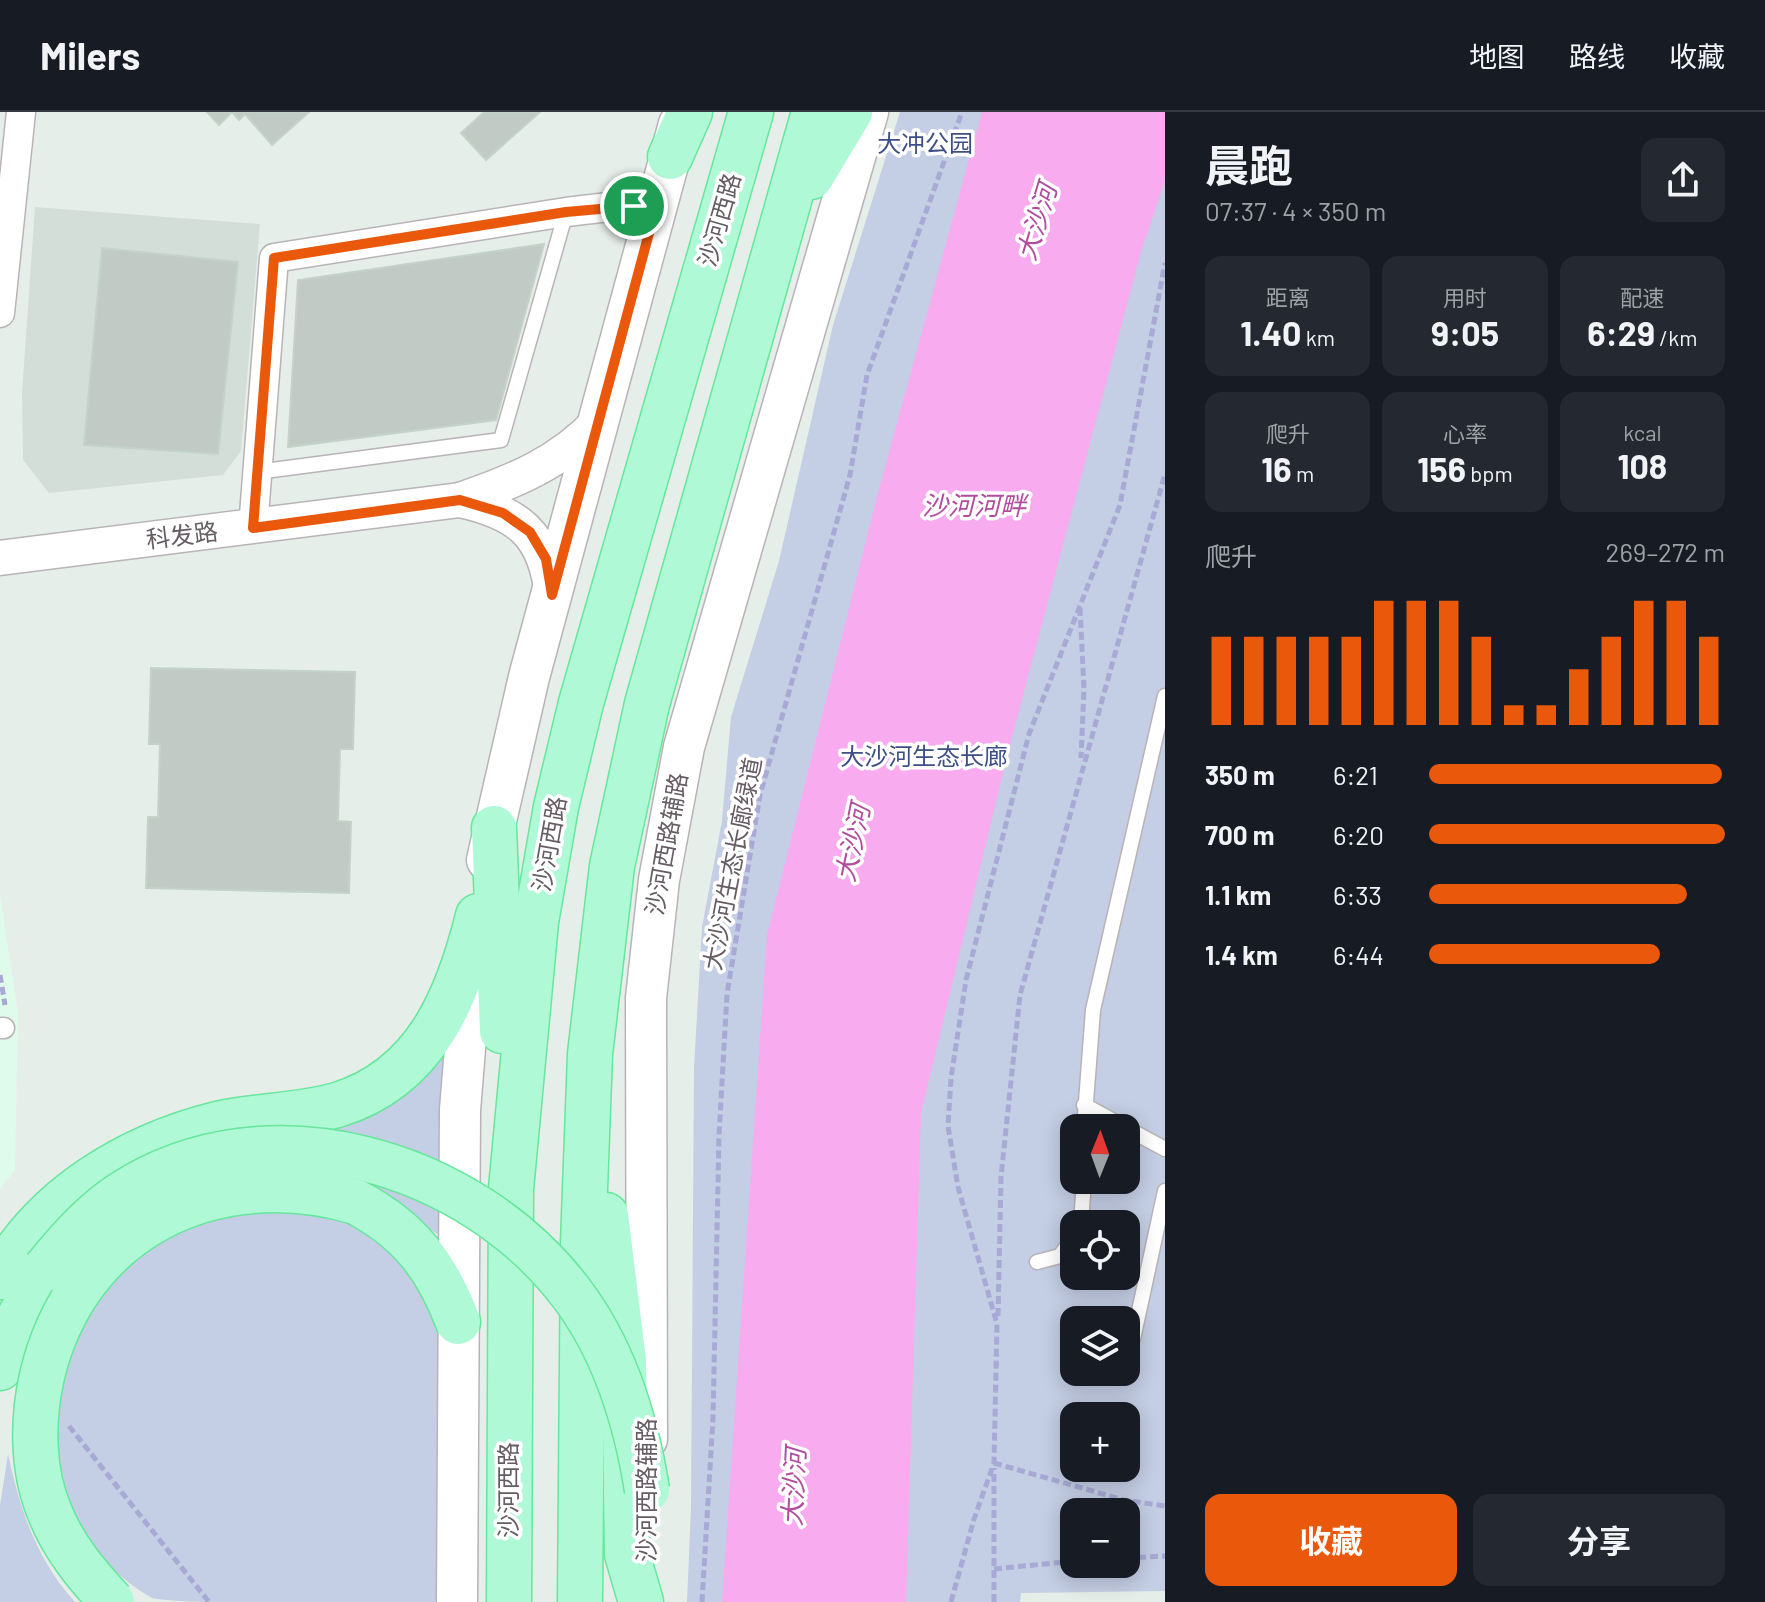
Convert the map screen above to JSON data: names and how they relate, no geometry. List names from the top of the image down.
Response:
{
  "streets": {
    "main road": ["沙河西路", "沙河西路辅路"],
    "street": ["科发路"],
    "path": ["大沙河生态长廊绿道"]
  },
  "water": ["大沙河", "沙河河畔"],
  "parks": ["大冲公园", "大沙河生态长廊"],
  "north": "top",
  "page": {
    "header": "Milers",
    "nav": ["地图", "路线", "收藏"],
    "heading": ["晨跑", "07:37 · 4 × 350 m"],
    "stats": [
      ["距离", "1.40 km"],
      ["用时", "9:05"],
      ["配速", "6:29 /km"],
      ["爬升", "16 m"],
      ["心率", "156 bpm"],
      ["kcal", "108"]
    ],
    "chart": ["爬升", "269–272 m"],
    "list": [
      {
        "name": "350 m",
        "note": "6:21"
      },
      {
        "name": "700 m",
        "note": "6:20"
      },
      {
        "name": "1.1 km",
        "note": "6:33"
      },
      {
        "name": "1.4 km",
        "note": "6:44"
      }
    ],
    "map_buttons": ["+", "−"],
    "buttons": ["收藏", "分享"]
  }
}
